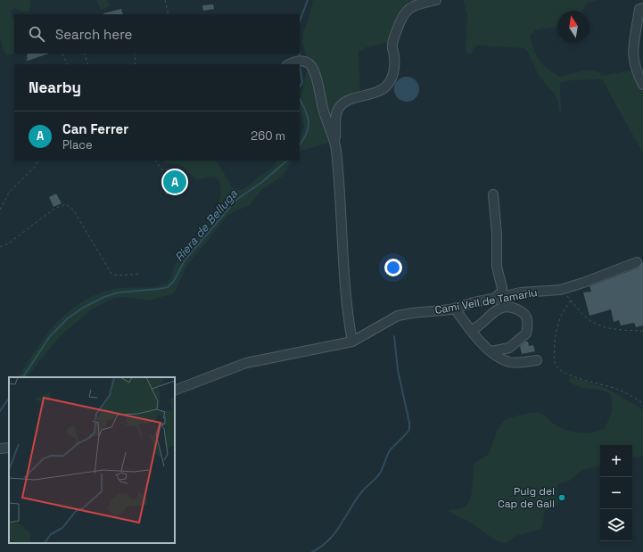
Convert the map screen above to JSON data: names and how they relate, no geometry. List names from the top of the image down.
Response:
{
  "streets": {
    "street": ["Camí Vell de Tamariu"]
  },
  "water": ["Riera de Belluga"],
  "places": ["Puig del Cap de Gall"],
  "north": "top",
  "page": {
    "search": "Search here",
    "heading": "Nearby",
    "list": [
      {
        "mark": "A",
        "name": "Can Ferrer",
        "note": "Place",
        "value": "260 m"
      }
    ],
    "pins": "A",
    "map_buttons": ["+", "−"]
  }
}
